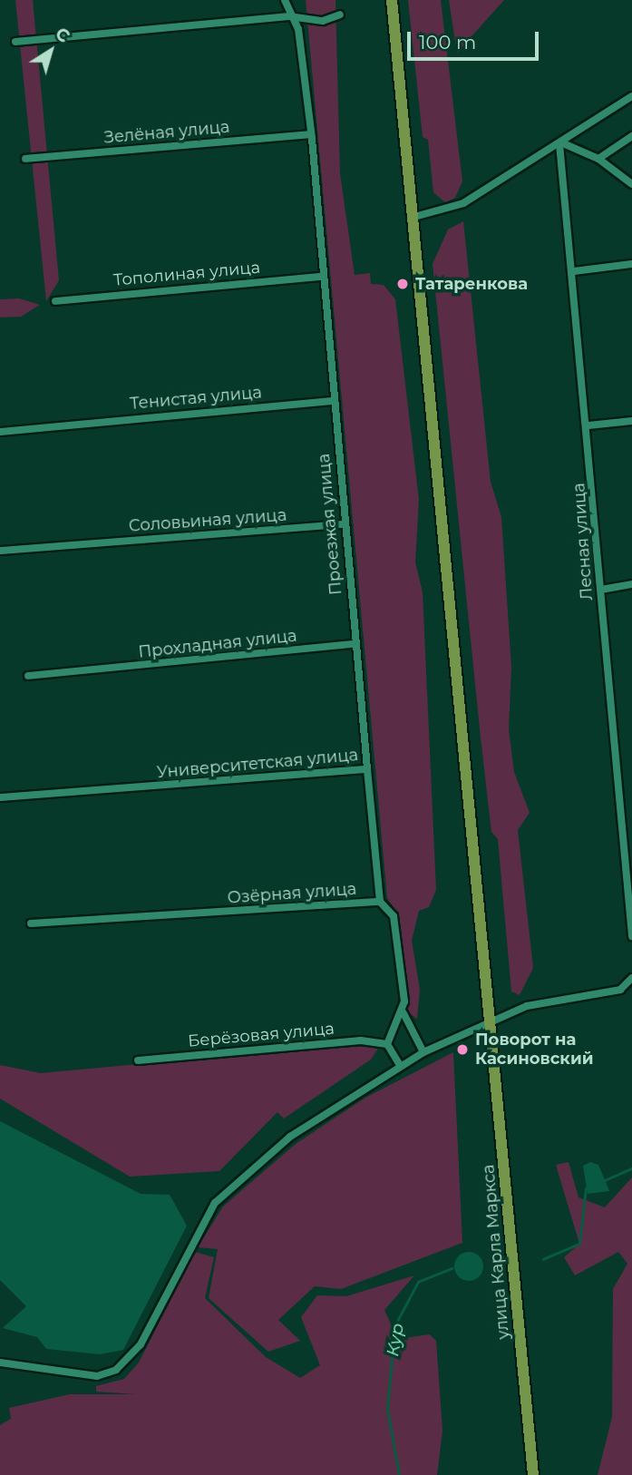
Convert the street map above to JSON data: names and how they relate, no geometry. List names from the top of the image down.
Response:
{
  "streets": {
    "main road": ["улица Карла Маркса"],
    "street": [
      "Зелёная улица",
      "Тополиная улица",
      "Тенистая улица",
      "Соловьиная улица",
      "Проезжая улица",
      "Лесная улица",
      "Прохладная улица",
      "Университетская улица",
      "Озёрная улица",
      "Берёзовая улица"
    ]
  },
  "crossings": [
    ["Зелёная улица", "Проезжая улица"],
    ["Тополиная улица", "Проезжая улица"],
    ["Тенистая улица", "Проезжая улица"],
    ["Соловьиная улица", "Проезжая улица"],
    ["Проезжая улица", "Прохладная улица"],
    ["Проезжая улица", "Университетская улица"],
    ["Университетская улица", "Озёрная улица"]
  ],
  "water": ["Кур"],
  "places": ["Татаренкова", "Поворот на Касиновский"],
  "scale_bar": "100 m",
  "north": "top right"
}
